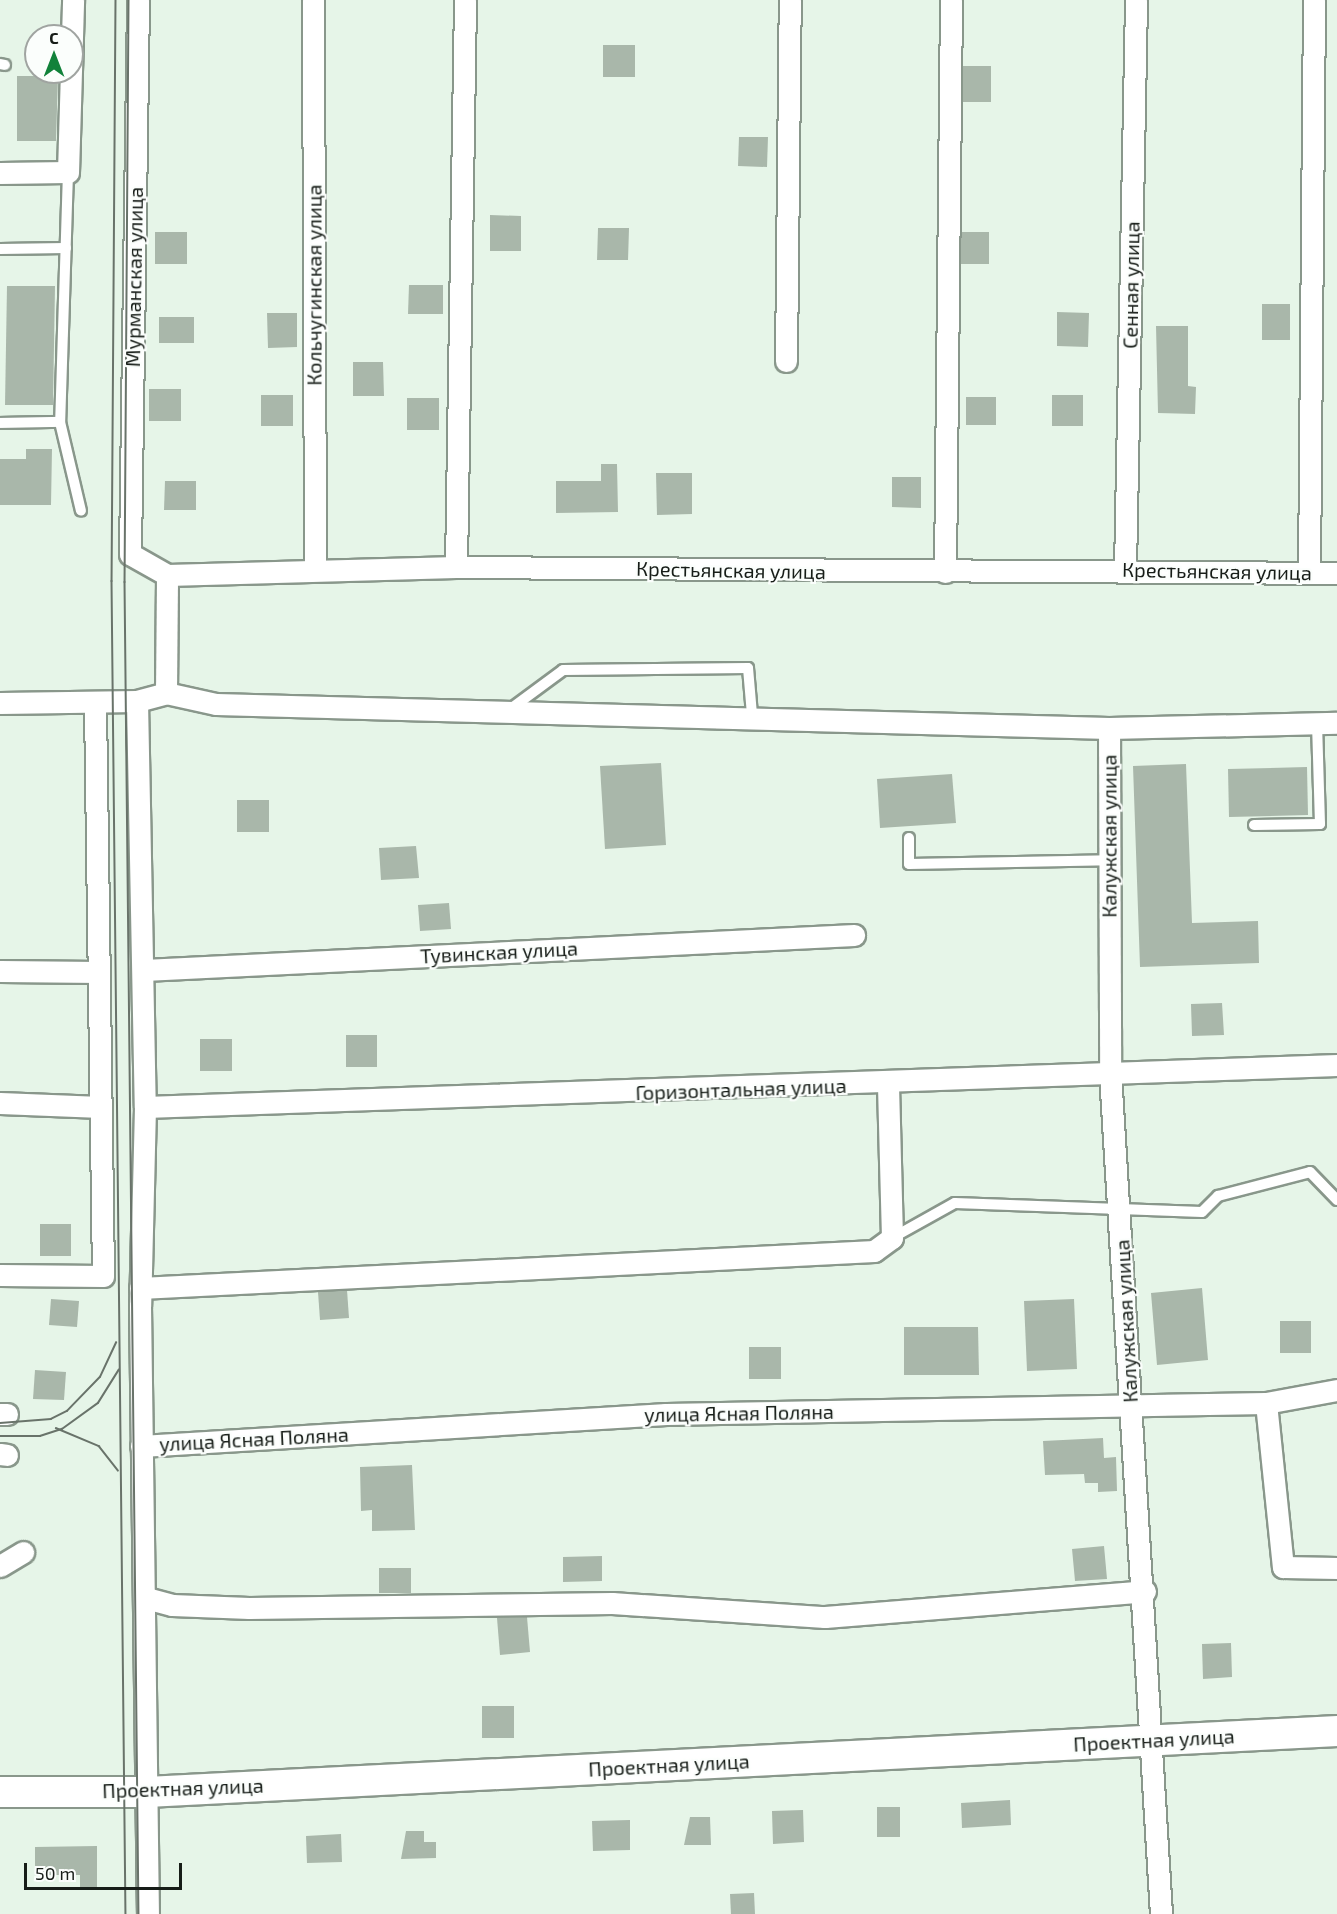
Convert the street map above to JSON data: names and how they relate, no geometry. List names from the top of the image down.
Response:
{
  "streets": {
    "main road": ["Проектная улица"],
    "street": [
      "Мурманская улица",
      "Кольчугинская улица",
      "Сенная улица",
      "Крестьянская улица",
      "Калужская улица",
      "Тувинская улица",
      "Горизонтальная улица",
      "улица Ясная Поляна"
    ]
  },
  "crossings": [
    ["Мурманская улица", "Крестьянская улица"],
    ["Кольчугинская улица", "Крестьянская улица"],
    ["Сенная улица", "Крестьянская улица"],
    ["Калужская улица", "Горизонтальная улица"],
    ["Калужская улица", "улица Ясная Поляна"],
    ["Калужская улица", "Проектная улица"]
  ],
  "scale_bar": "50 m",
  "north": "top"
}
